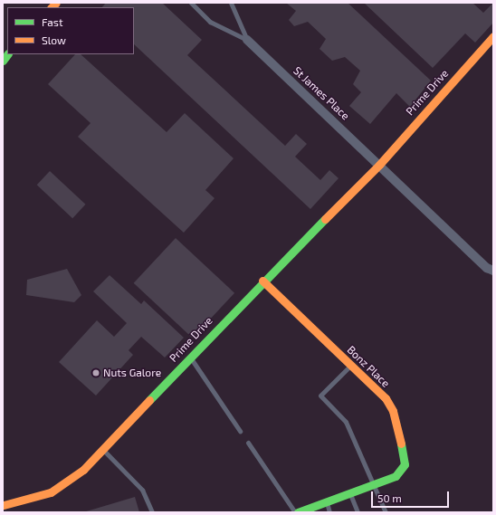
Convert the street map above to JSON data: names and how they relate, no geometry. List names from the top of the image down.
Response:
{
  "streets": {
    "street": ["Prime Drive", "St James Place", "Bonz Place"]
  },
  "crossings": [
    ["Prime Drive", "St James Place"],
    ["Prime Drive", "Bonz Place"]
  ],
  "places": ["Nuts Galore"],
  "legend": ["Fast", "Slow"],
  "scale_bar": "50 m"
}
